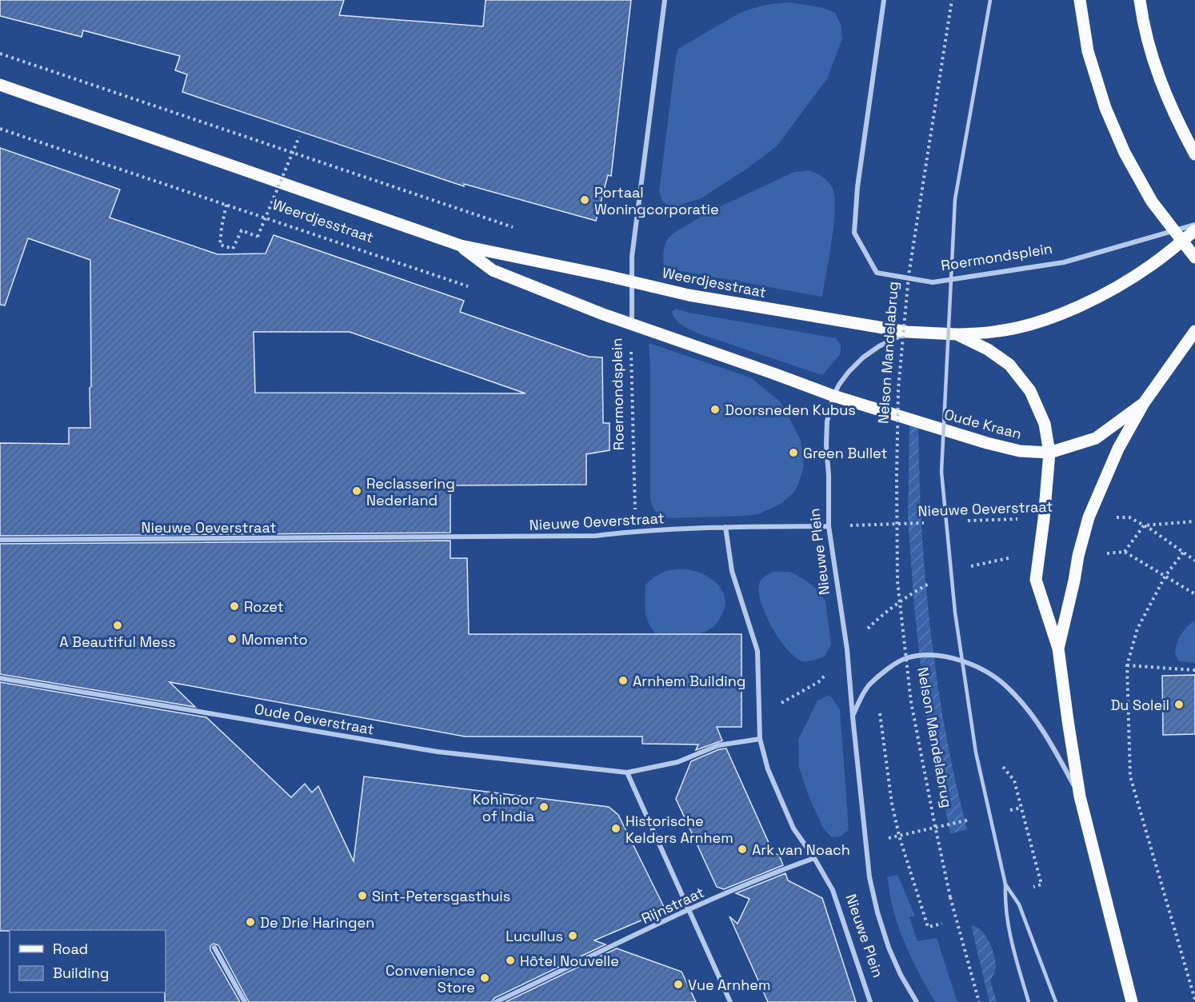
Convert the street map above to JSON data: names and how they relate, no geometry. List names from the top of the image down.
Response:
{
  "streets": {
    "main road": ["Weerdjesstraat", "Oude Kraan", "Nieuwe Plein"],
    "street": [
      "Roermondsplein",
      "Nieuwe Oeverstraat",
      "Oude Oeverstraat",
      "Rijnstraat"
    ],
    "path": ["Nelson Mandelabrug"]
  },
  "crossings": [
    ["Weerdjesstraat", "Roermondsplein"],
    ["Weerdjesstraat", "Oude Kraan"],
    ["Weerdjesstraat", "Nieuwe Plein"],
    ["Roermondsplein", "Nieuwe Oeverstraat"],
    ["Oude Kraan", "Nieuwe Plein"],
    ["Nieuwe Oeverstraat", "Nieuwe Plein"],
    ["Nieuwe Plein", "Oude Oeverstraat"],
    ["Nieuwe Plein", "Rijnstraat"]
  ],
  "places": [
    "Portaal Woningcorporatie",
    "Doorsneden Kubus",
    "Green Bullet",
    "Reclassering Nederland",
    "Rozet",
    "A Beautiful Mess",
    "Momento",
    "Arnhem Building",
    "Du Soleil",
    "Kohinoor of India",
    "Historische Kelders Arnhem",
    "Ark van Noach",
    "Sint-Petersgasthuis",
    "De Drie Haringen",
    "Lucullus",
    "Hôtel Nouvelle",
    "Convenience Store",
    "Vue Arnhem"
  ],
  "legend": ["Road", "Building"]
}
